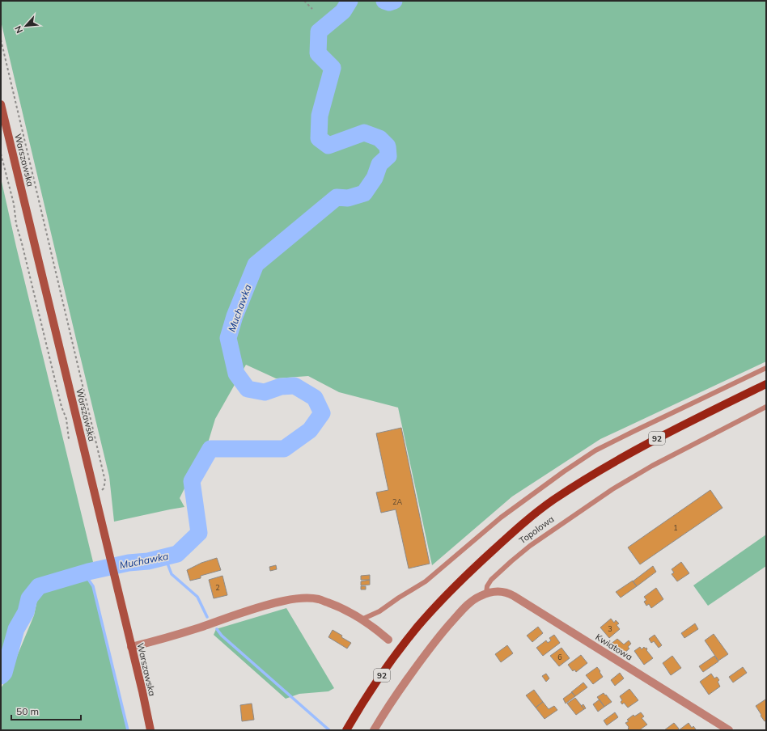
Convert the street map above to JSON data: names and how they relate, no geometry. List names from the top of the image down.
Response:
{
  "streets": {
    "main road": ["Warszawska", "92"],
    "street": ["Kwiatowa"],
    "lane": ["Topolowa"]
  },
  "crossings": [
    ["Topolowa", "Kwiatowa"]
  ],
  "water": ["Muchawka"],
  "house_numbers": [
    "2A",
    "1",
    "2",
    "3",
    "6"
  ],
  "scale_bar": "50 m",
  "north": "bottom left"
}
